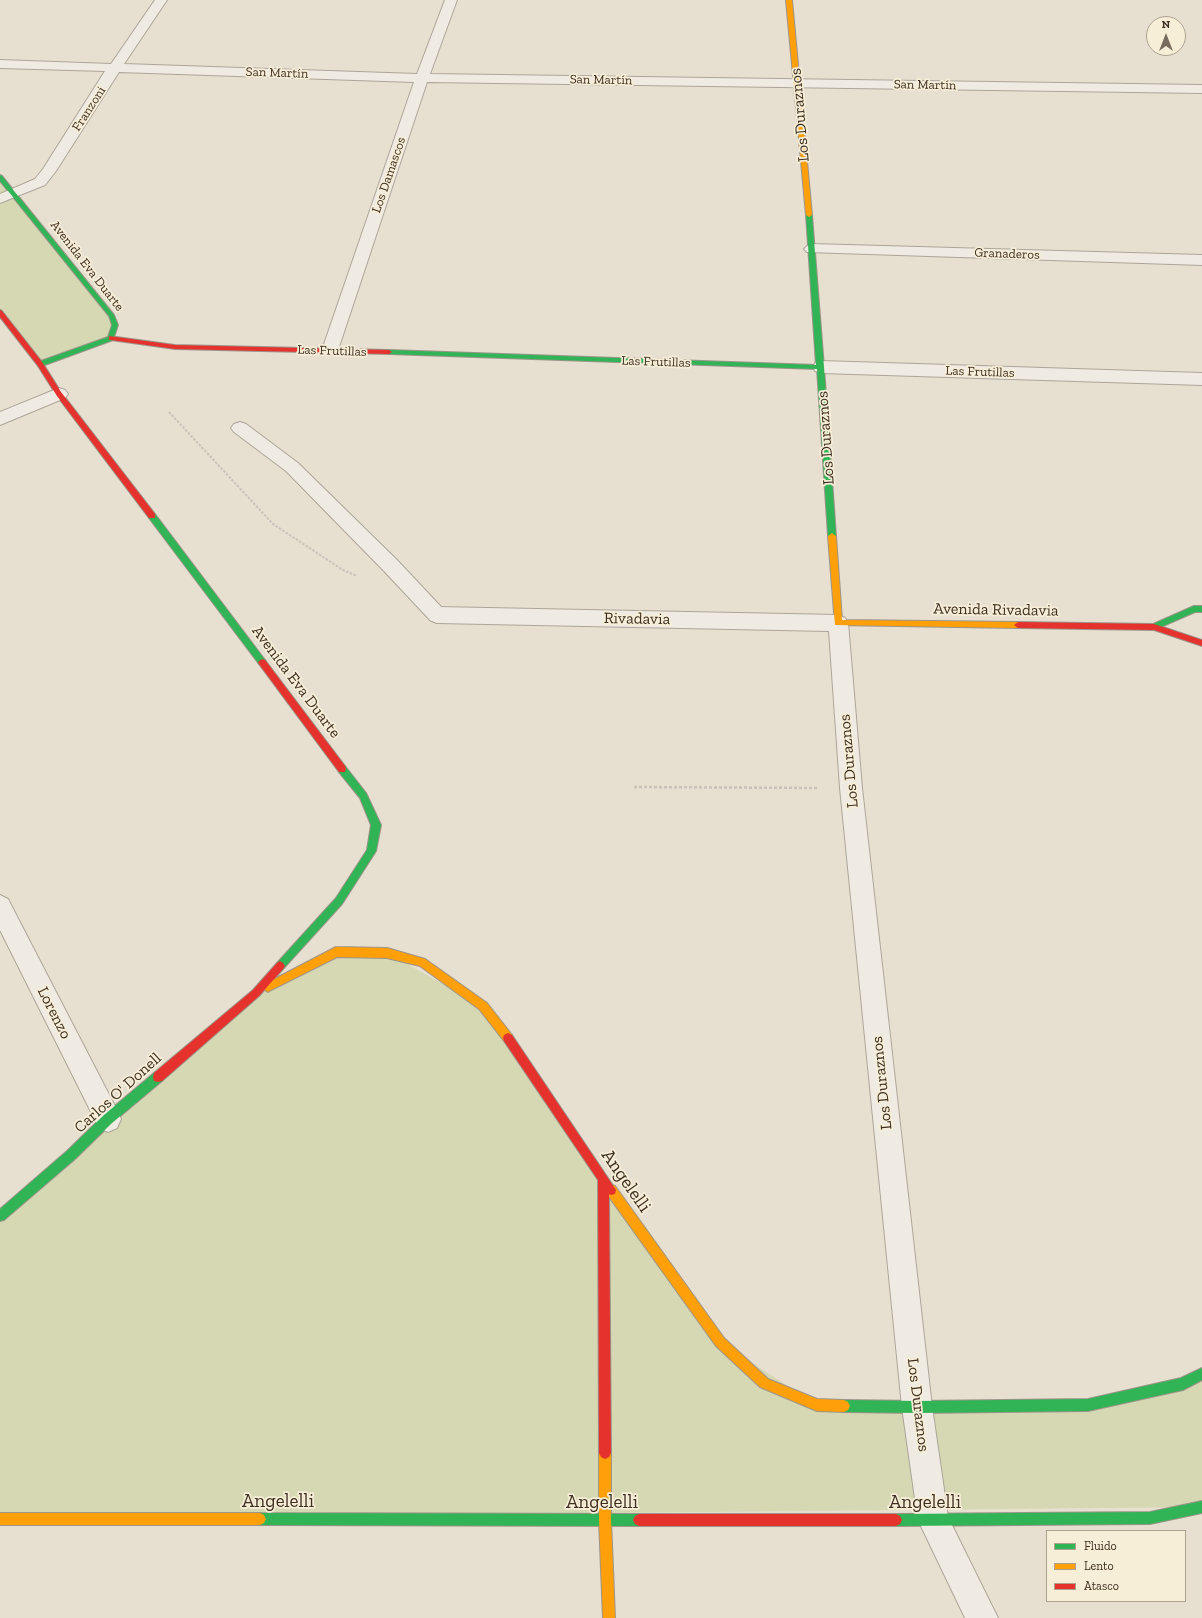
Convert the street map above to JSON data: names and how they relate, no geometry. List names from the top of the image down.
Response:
{
  "streets": {
    "street": [
      "San Martín",
      "Franzoni",
      "Los Duraznos",
      "Los Damascos",
      "Granaderos",
      "Avenida Eva Duarte",
      "Las Frutillas",
      "Avenida Rivadavia",
      "Rivadavia",
      "Lorenzo",
      "Carlos O' Donell",
      "Angelelli"
    ]
  },
  "crossings": [
    ["San Martín", "Franzoni"],
    ["San Martín", "Los Duraznos"],
    ["San Martín", "Los Damascos"],
    ["Franzoni", "Avenida Eva Duarte"],
    ["Los Duraznos", "Granaderos"],
    ["Los Duraznos", "Las Frutillas"],
    ["Los Duraznos", "Avenida Rivadavia"],
    ["Los Duraznos", "Rivadavia"],
    ["Los Duraznos", "Angelelli"],
    ["Los Damascos", "Las Frutillas"],
    ["Avenida Eva Duarte", "Las Frutillas"],
    ["Avenida Eva Duarte", "Carlos O' Donell"],
    ["Avenida Eva Duarte", "Angelelli"],
    ["Avenida Rivadavia", "Rivadavia"],
    ["Lorenzo", "Carlos O' Donell"],
    ["Carlos O' Donell", "Angelelli"]
  ],
  "legend": ["Fluido", "Lento", "Atasco"],
  "north": "top"
}
